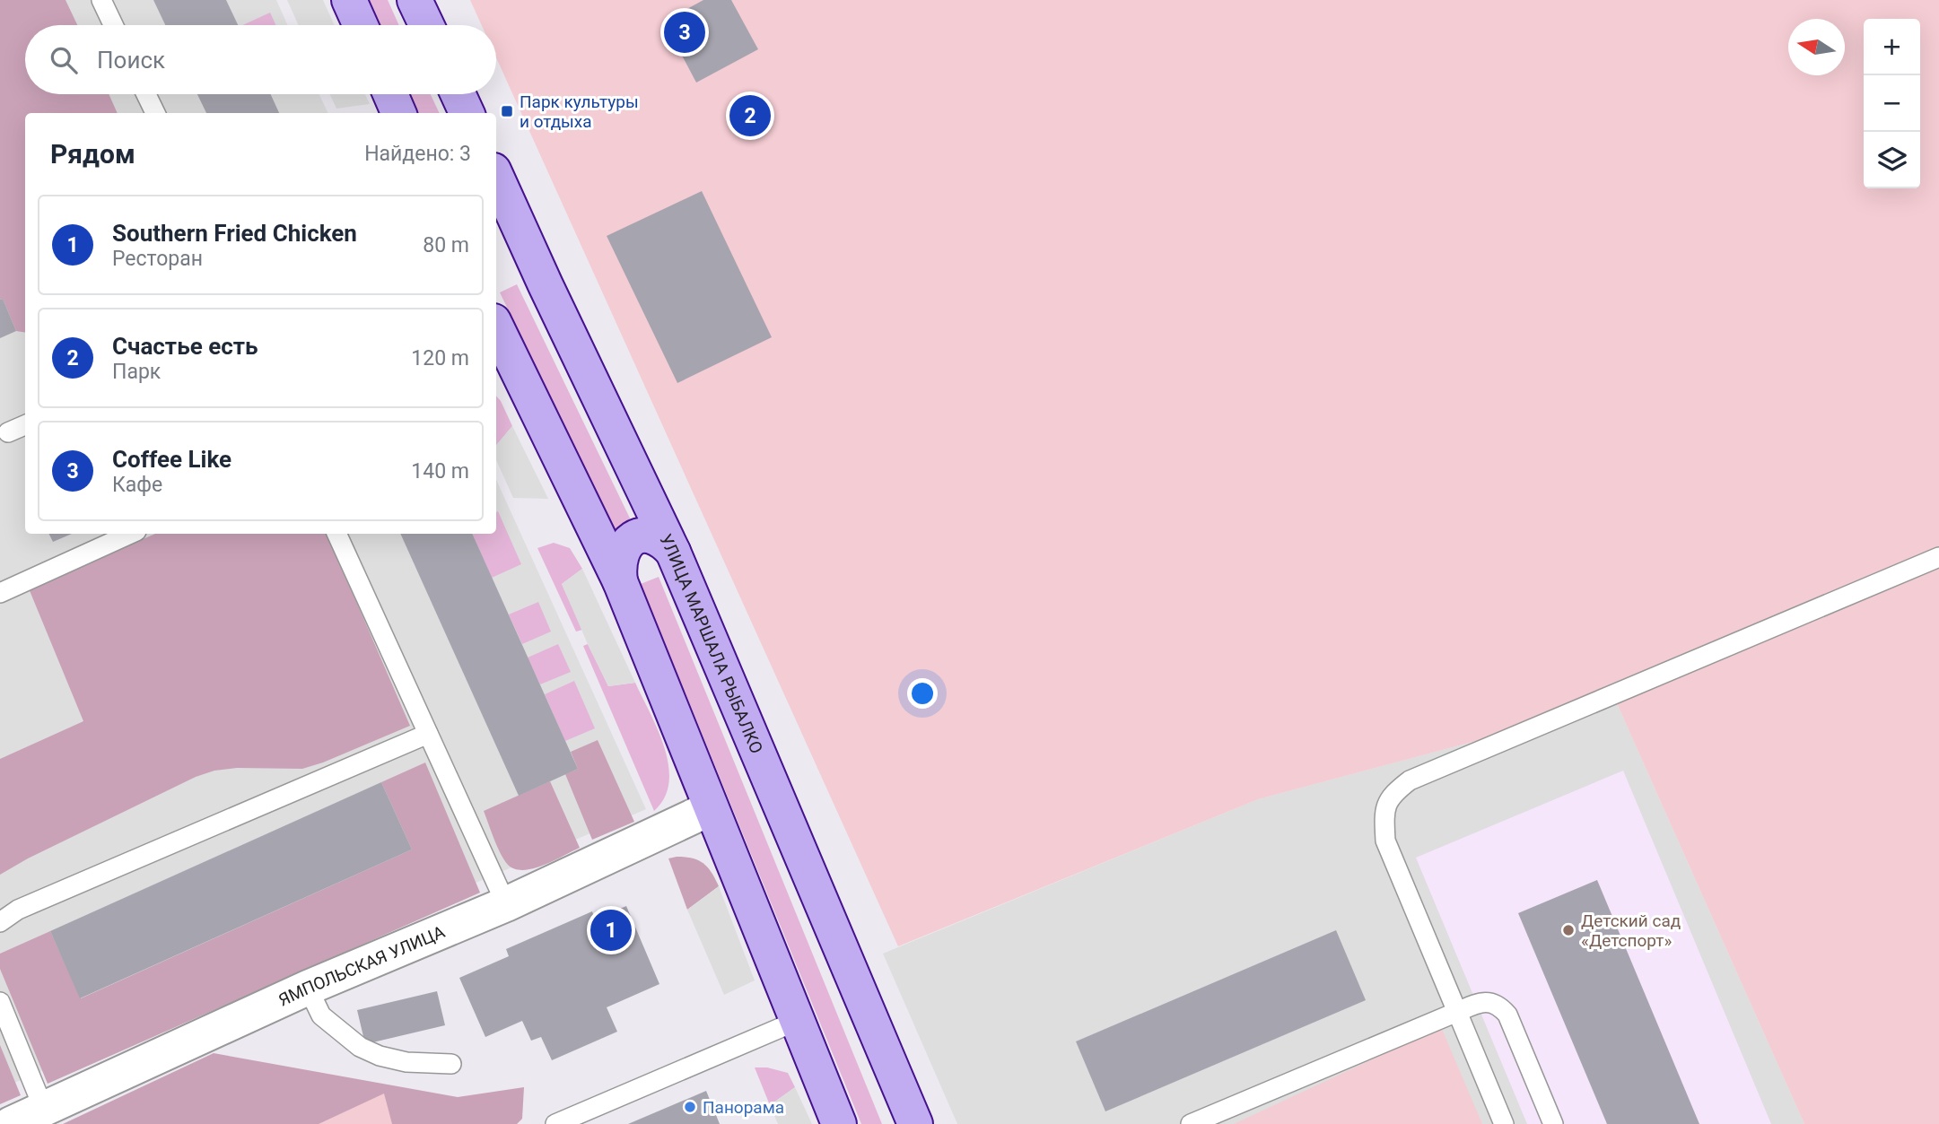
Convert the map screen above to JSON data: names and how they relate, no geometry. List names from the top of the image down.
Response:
{
  "streets": {
    "main road": ["УЛИЦА МАРШАЛА РЫБАЛКО"],
    "street": ["ЯМПОЛЬСКАЯ УЛИЦА"]
  },
  "places": {
    "transit": ["Парк культуры и отдыха"],
    "other": ["Детский сад «Детспорт»", "Панорама"]
  },
  "north": "left",
  "page": {
    "pins": ["3", "2", "1"],
    "map_buttons": ["+", "−"],
    "search": "Поиск",
    "heading": ["Рядом", "Найдено: 3"],
    "list": [
      {
        "mark": "1",
        "name": "Southern Fried Chicken",
        "note": "Ресторан",
        "value": "80 m"
      },
      {
        "mark": "2",
        "name": "Счастье есть",
        "note": "Парк",
        "value": "120 m"
      },
      {
        "mark": "3",
        "name": "Coffee Like",
        "note": "Кафе",
        "value": "140 m"
      }
    ]
  }
}
